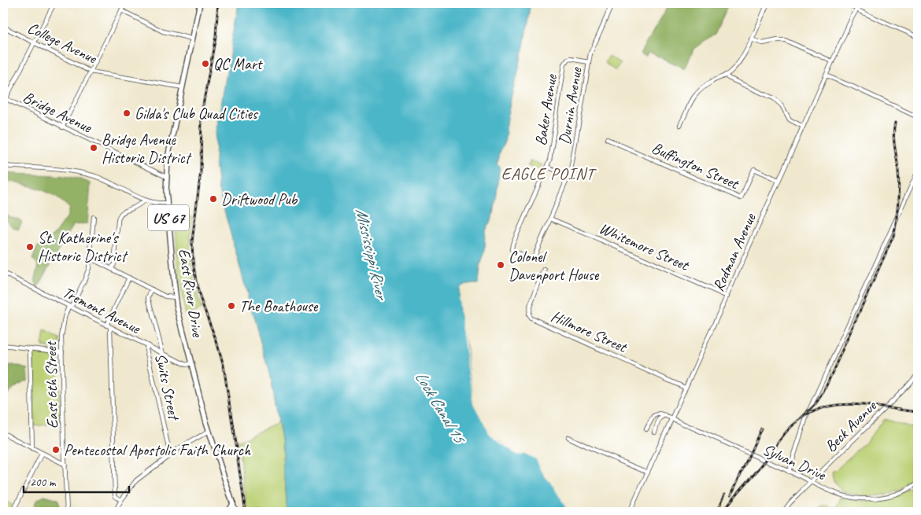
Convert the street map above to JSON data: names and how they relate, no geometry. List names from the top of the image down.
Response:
{
  "streets": {
    "main road": ["US 67", "East River Drive"],
    "street": [
      "College Avenue",
      "Durnin Avenue",
      "Baker Avenue",
      "Bridge Avenue",
      "Buffington Street",
      "Whitemore Street",
      "Rodman Avenue",
      "Tremont Avenue",
      "Hillmore Street",
      "East 6th Street",
      "Swits Street",
      "Beck Avenue",
      "Sylvan Drive"
    ]
  },
  "crossings": [
    ["College Avenue", "East River Drive"],
    ["Durnin Avenue", "Baker Avenue"],
    ["Durnin Avenue", "Whitemore Street"],
    ["Bridge Avenue", "East River Drive"],
    ["Buffington Street", "Rodman Avenue"],
    ["Whitemore Street", "Rodman Avenue"],
    ["Rodman Avenue", "Hillmore Street"],
    ["Rodman Avenue", "Sylvan Drive"],
    ["East River Drive", "Tremont Avenue"],
    ["Tremont Avenue", "East 6th Street"],
    ["Tremont Avenue", "Swits Street"],
    ["Beck Avenue", "Sylvan Drive"]
  ],
  "districts": ["EAGLE POINT"],
  "water": ["Mississippi River", "Lock Canal 15"],
  "places": [
    "QC Mart",
    "Gilda's Club Quad Cities",
    "Bridge Avenue Historic District",
    "Driftwood Pub",
    "St. Katherine's Historic District",
    "Colonel Davenport House",
    "The Boathouse",
    "Pentecostal Apostolic Faith Church"
  ],
  "scale_bar": "200 m"
}
